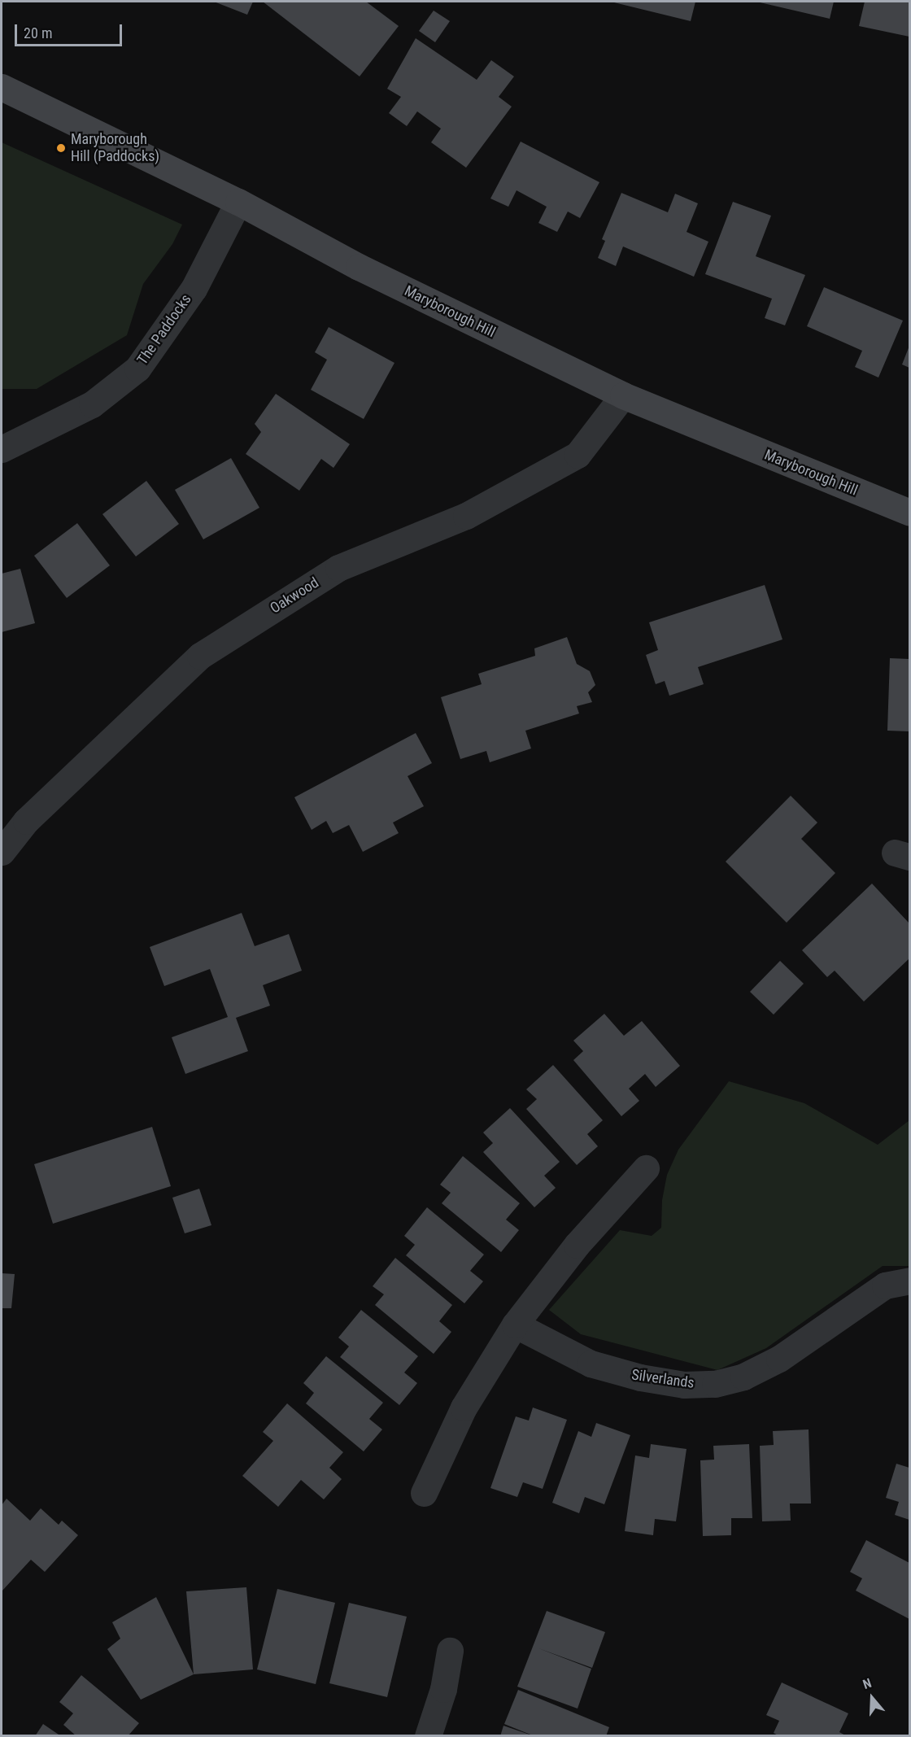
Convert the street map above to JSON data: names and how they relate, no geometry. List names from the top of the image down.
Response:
{
  "streets": {
    "street": [
      "Maryborough Hill",
      "The Paddocks",
      "Oakwood",
      "Silverlands"
    ]
  },
  "crossings": [
    ["Maryborough Hill", "The Paddocks"],
    ["Maryborough Hill", "Oakwood"]
  ],
  "places": ["Maryborough Hill (Paddocks)"],
  "scale_bar": "20 m",
  "north": "top"
}
